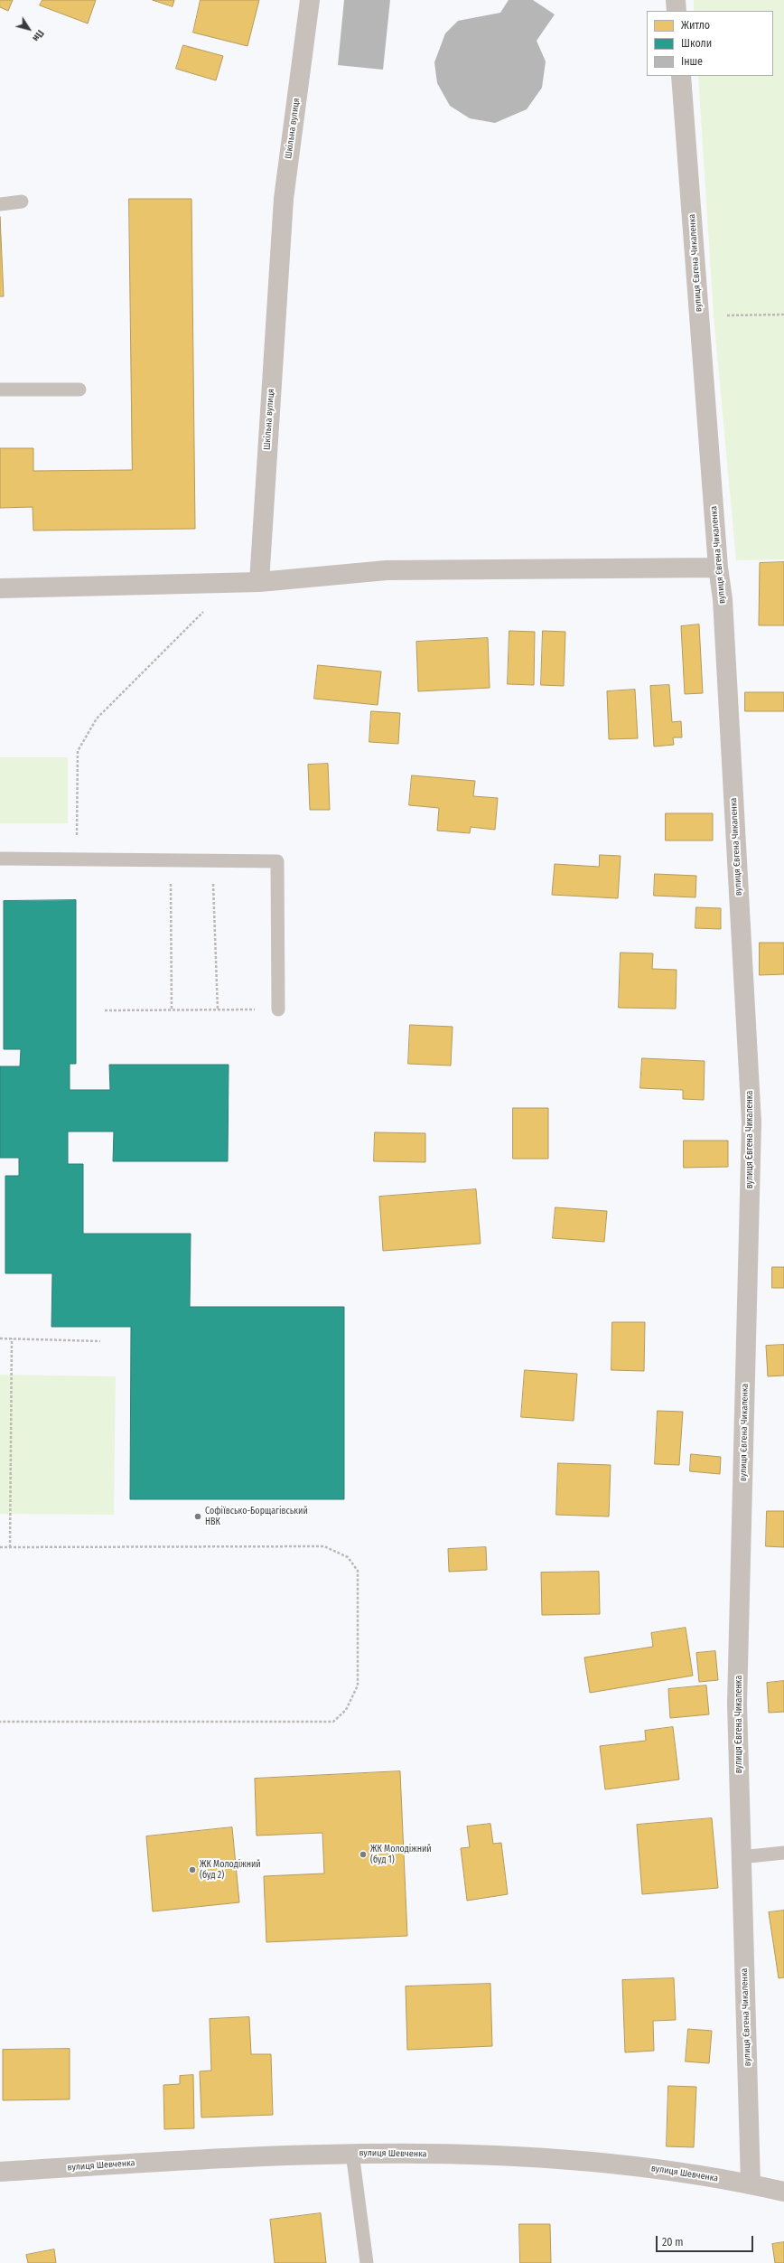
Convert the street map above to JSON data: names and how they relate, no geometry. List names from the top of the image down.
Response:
{
  "streets": {
    "street": ["Шкільна вулиця", "вулиця Євгена Чикаленка", "вулиця Шевченка"]
  },
  "crossings": [
    ["вулиця Євгена Чикаленка", "вулиця Шевченка"]
  ],
  "places": ["Софіївсько-Борщагівський НВК", "ЖК Молодіжний (буд 1)", "ЖК Молодіжний (буд 2)"],
  "legend": ["Житло", "Школи", "Інше"],
  "scale_bar": "20 m",
  "north": "bottom right"
}
